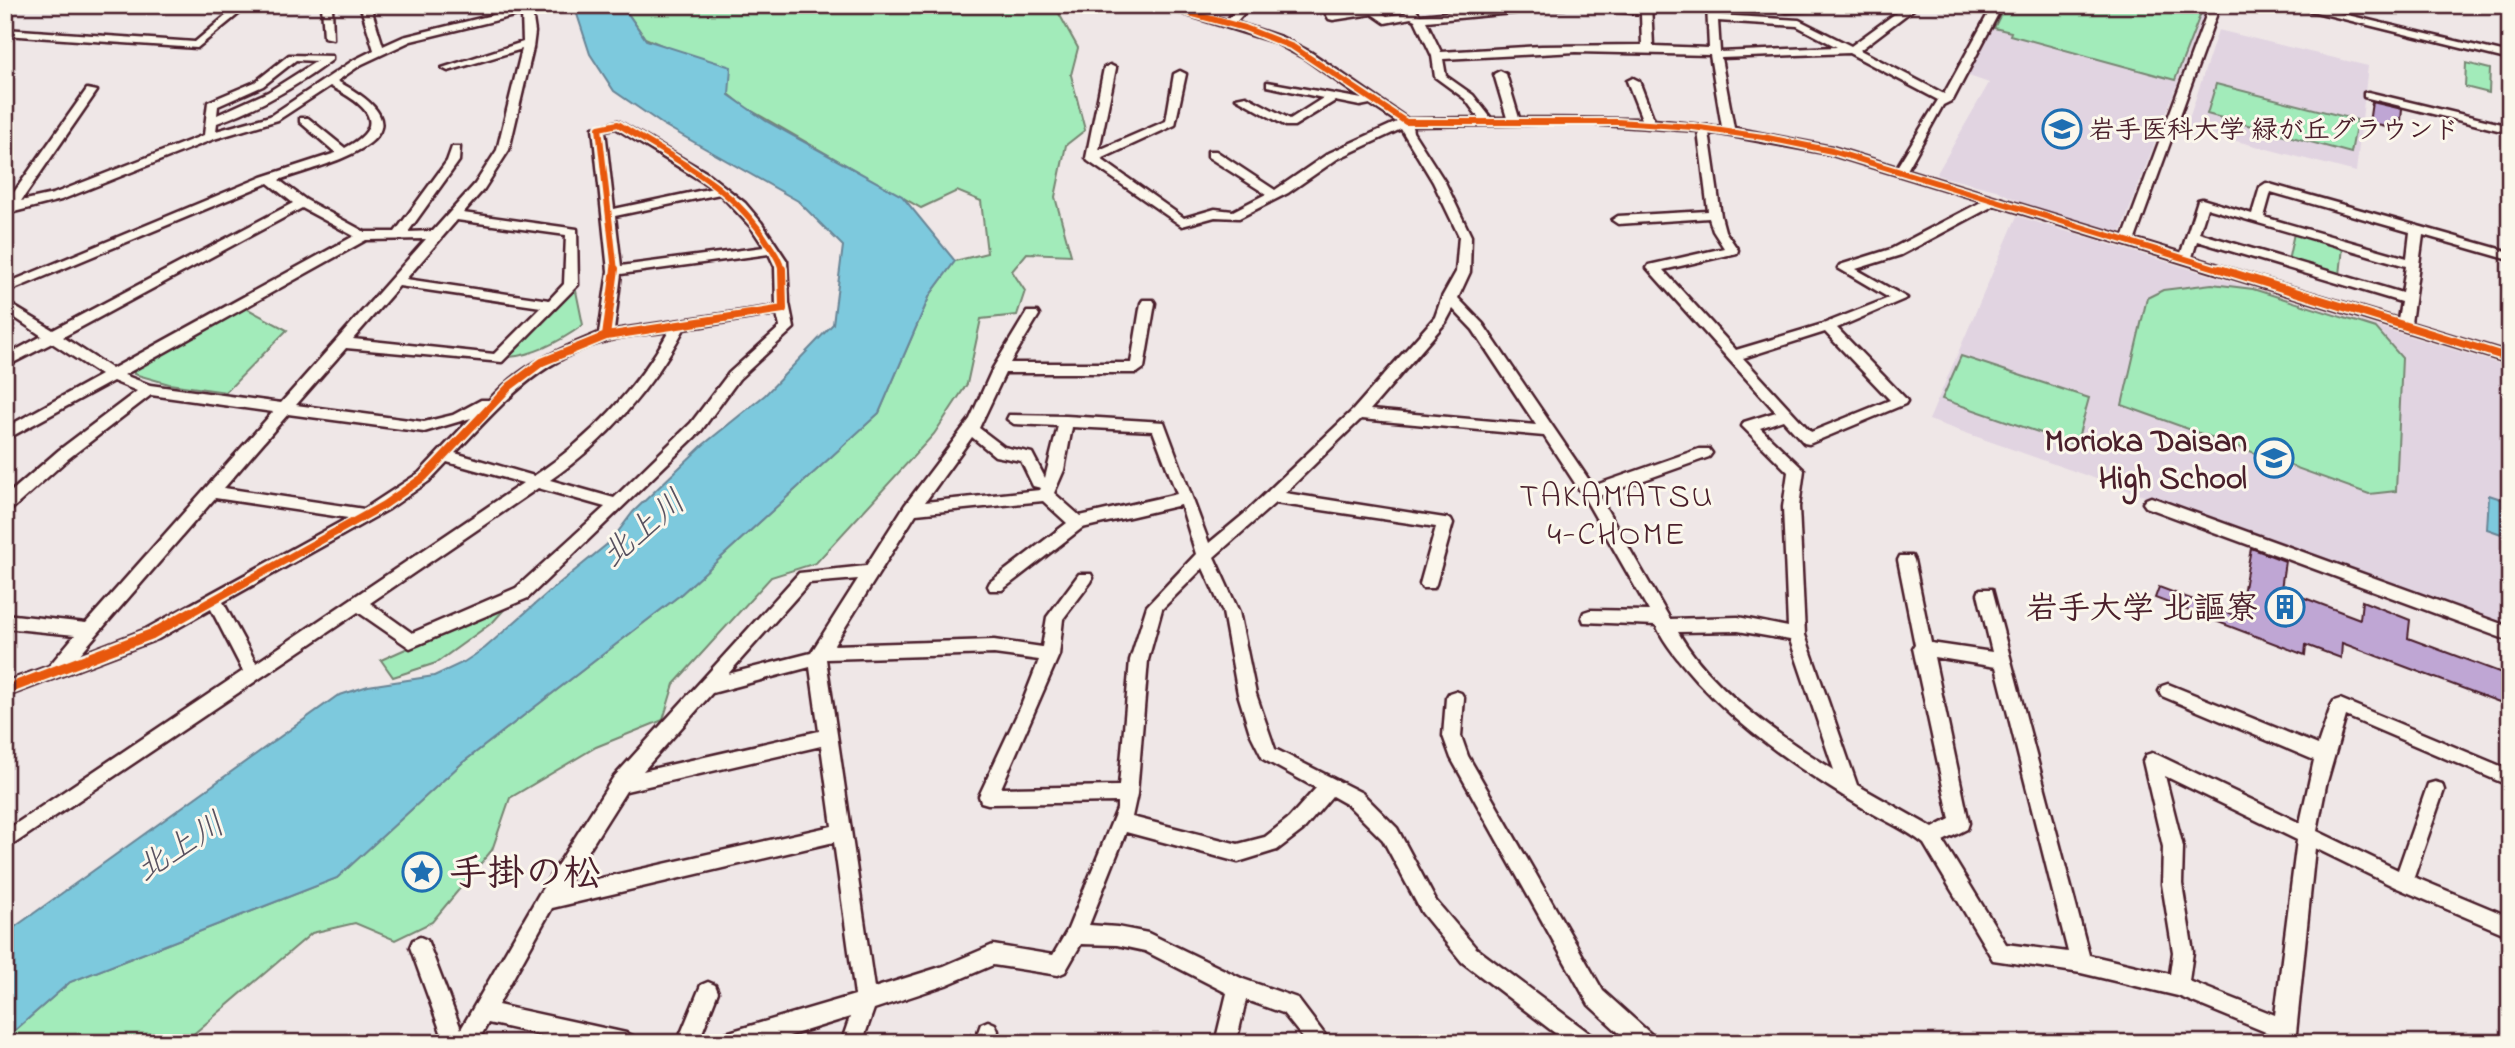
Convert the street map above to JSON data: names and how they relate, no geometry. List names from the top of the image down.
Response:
{
  "districts": ["TAKAMATSU 4-CHOME"],
  "water": ["北上川"],
  "places": {
    "school or university": ["岩手医科大学 緑が丘グラウンド", "Morioka Daisan High School"],
    "building": ["岩手大学 北謳寮"],
    "place": ["手掛の松"]
  }
}
